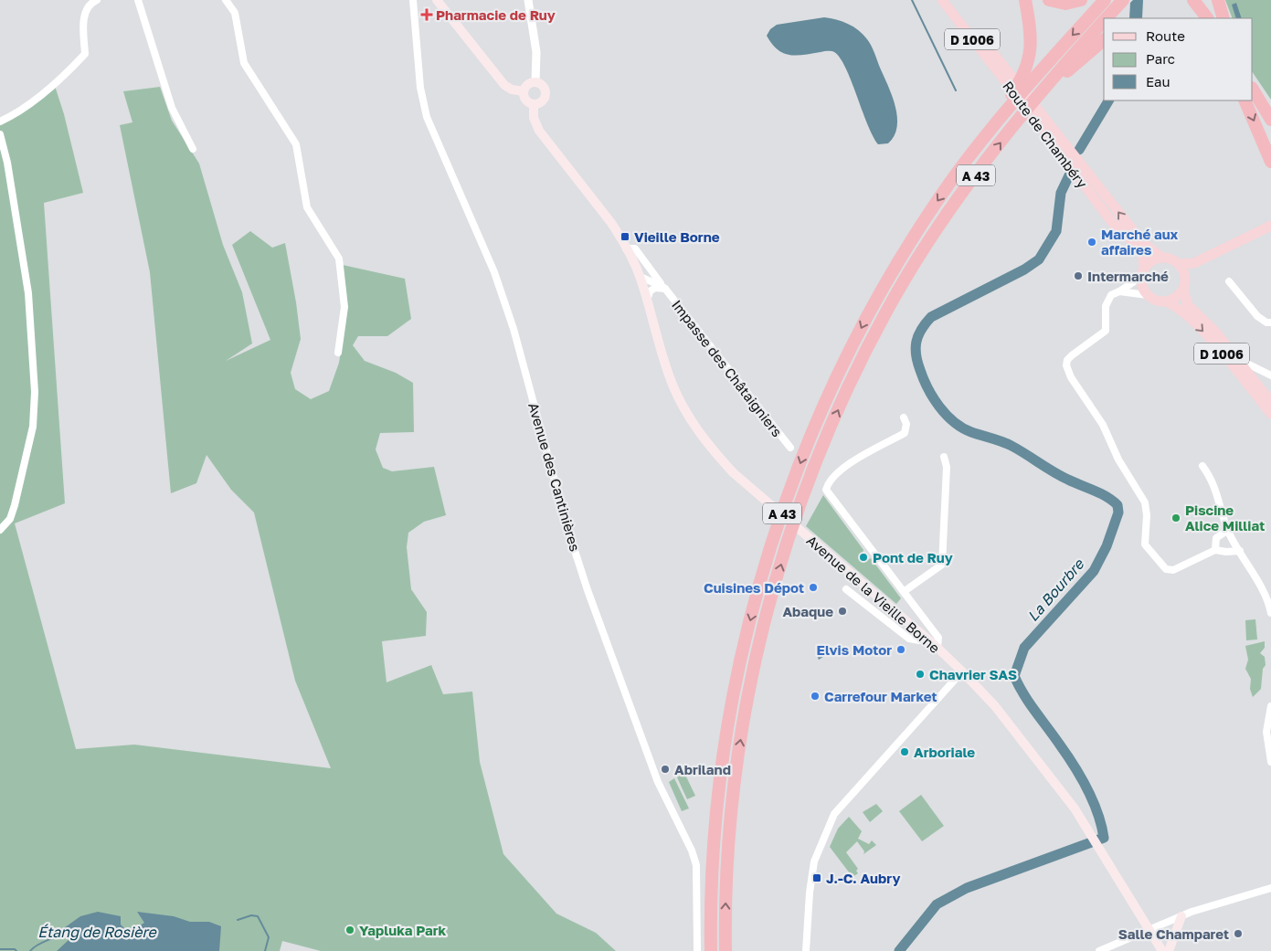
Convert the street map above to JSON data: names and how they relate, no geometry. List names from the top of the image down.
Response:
{
  "streets": {
    "highway": ["A 43"],
    "main road": ["D 1006", "Route de Chambéry", "Avenue de la Vieille Borne"],
    "street": ["Impasse des Châtaigniers", "Avenue des Cantinières"]
  },
  "crossings": [
    ["D 1006", "Route de Chambéry"],
    ["Impasse des Châtaigniers", "Avenue de la Vieille Borne"]
  ],
  "water": ["La Bourbre", "Étang de Rosière"],
  "places": {
    "health": ["Pharmacie de Ruy"],
    "transit": ["Vieille Borne", "J.-C. Aubry"],
    "other": [
      "Marché aux affaires",
      "Intermarché",
      "Piscine Alice Milliat",
      "Pont de Ruy",
      "Cuisines Dépot",
      "Abaque",
      "Elvis Motor",
      "Chavrier SAS",
      "Carrefour Market",
      "Arboriale",
      "Abriland",
      "Yapluka Park",
      "Salle Champaret"
    ]
  },
  "legend": ["Route", "Parc", "Eau"]
}
